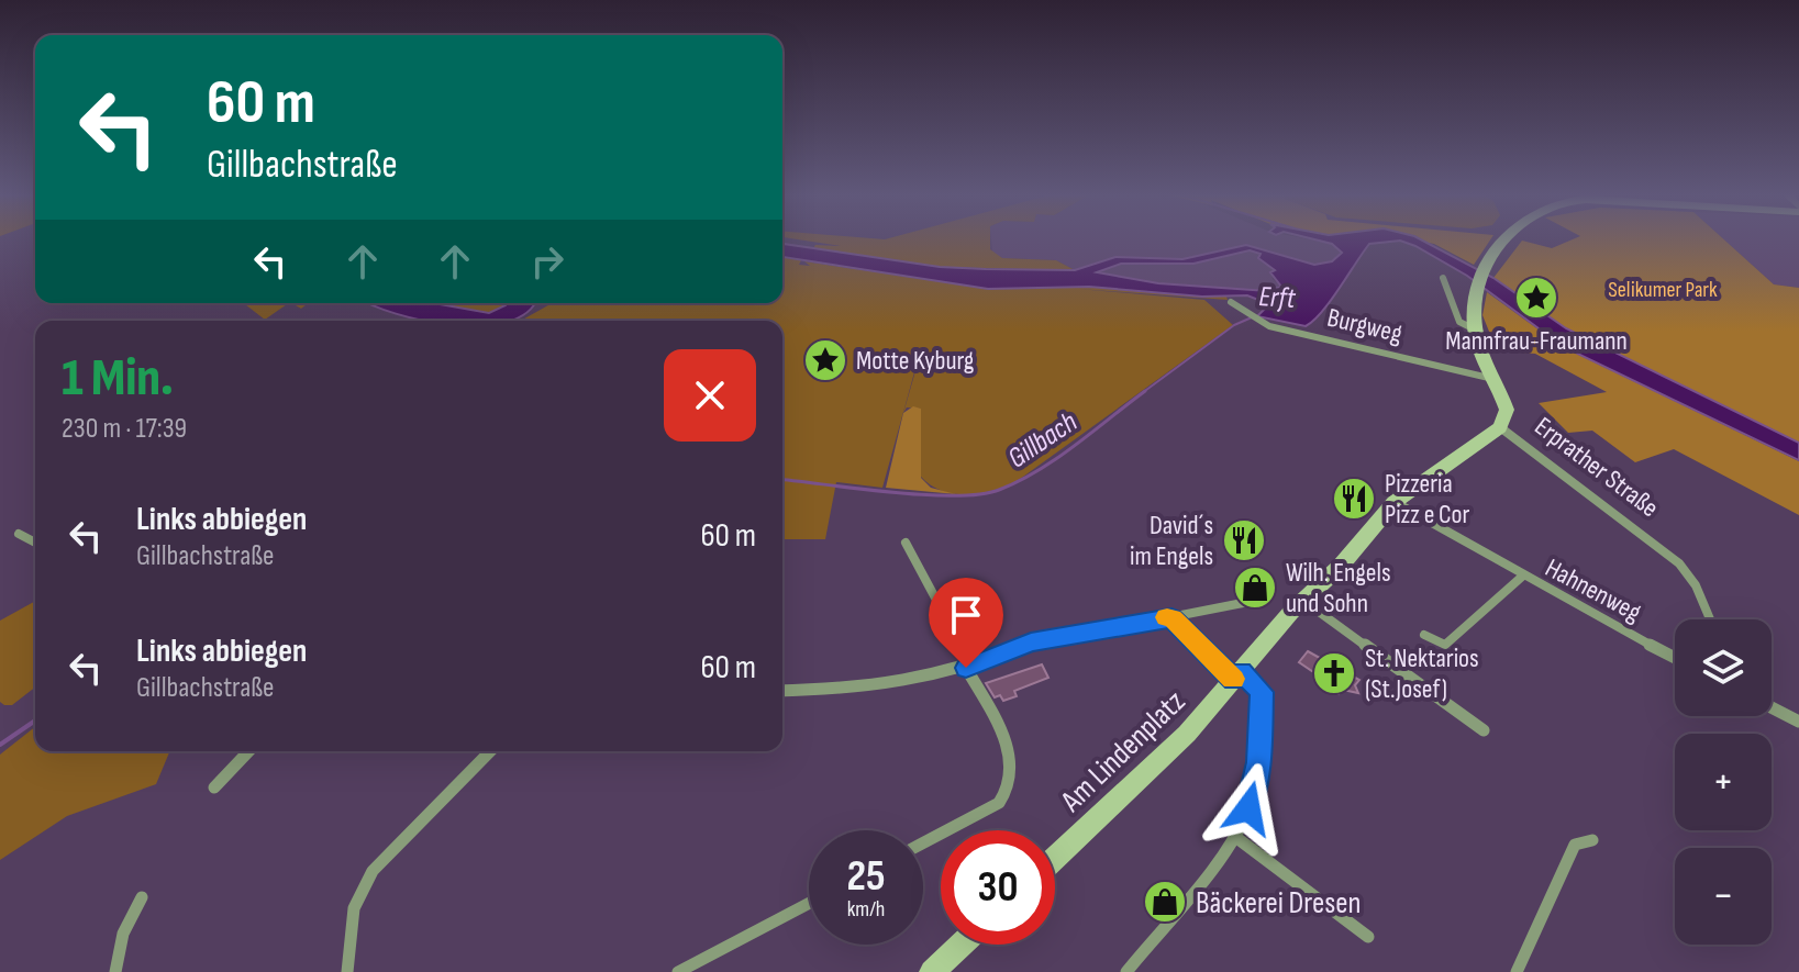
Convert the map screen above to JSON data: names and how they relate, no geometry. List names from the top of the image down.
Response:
{
  "streets": {
    "main road": ["Erprather Straße", "Am Lindenplatz"],
    "street": ["Burgweg", "Hahnenweg"]
  },
  "crossings": [
    ["Burgweg", "Erprather Straße"],
    ["Erprather Straße", "Am Lindenplatz"],
    ["Hahnenweg", "Am Lindenplatz"]
  ],
  "water": ["Erft", "Gillbach"],
  "parks": ["Selikumer Park"],
  "places": {
    "place": ["Mannfrau-Fraumann", "Motte Kyburg"],
    "restaurant": ["Pizzeria Pizz e Cor", "David´s im Engels"],
    "shop": ["Wilh. Engels und Sohn", "Bäckerei Dresen"],
    "church": ["St. Nektarios (St.Josef)"]
  },
  "page": {
    "turn": ["60 m", "Gillbachstraße"],
    "heading": ["1 Min.", "230 m · 17:39"],
    "list": [
      {
        "name": "Links abbiegen",
        "note": "Gillbachstraße",
        "value": "60 m"
      },
      {
        "name": "Links abbiegen",
        "note": "Gillbachstraße",
        "value": "60 m"
      }
    ],
    "map_buttons": ["+", "−"],
    "speed": "25 km/h",
    "limit": "30"
  }
}
